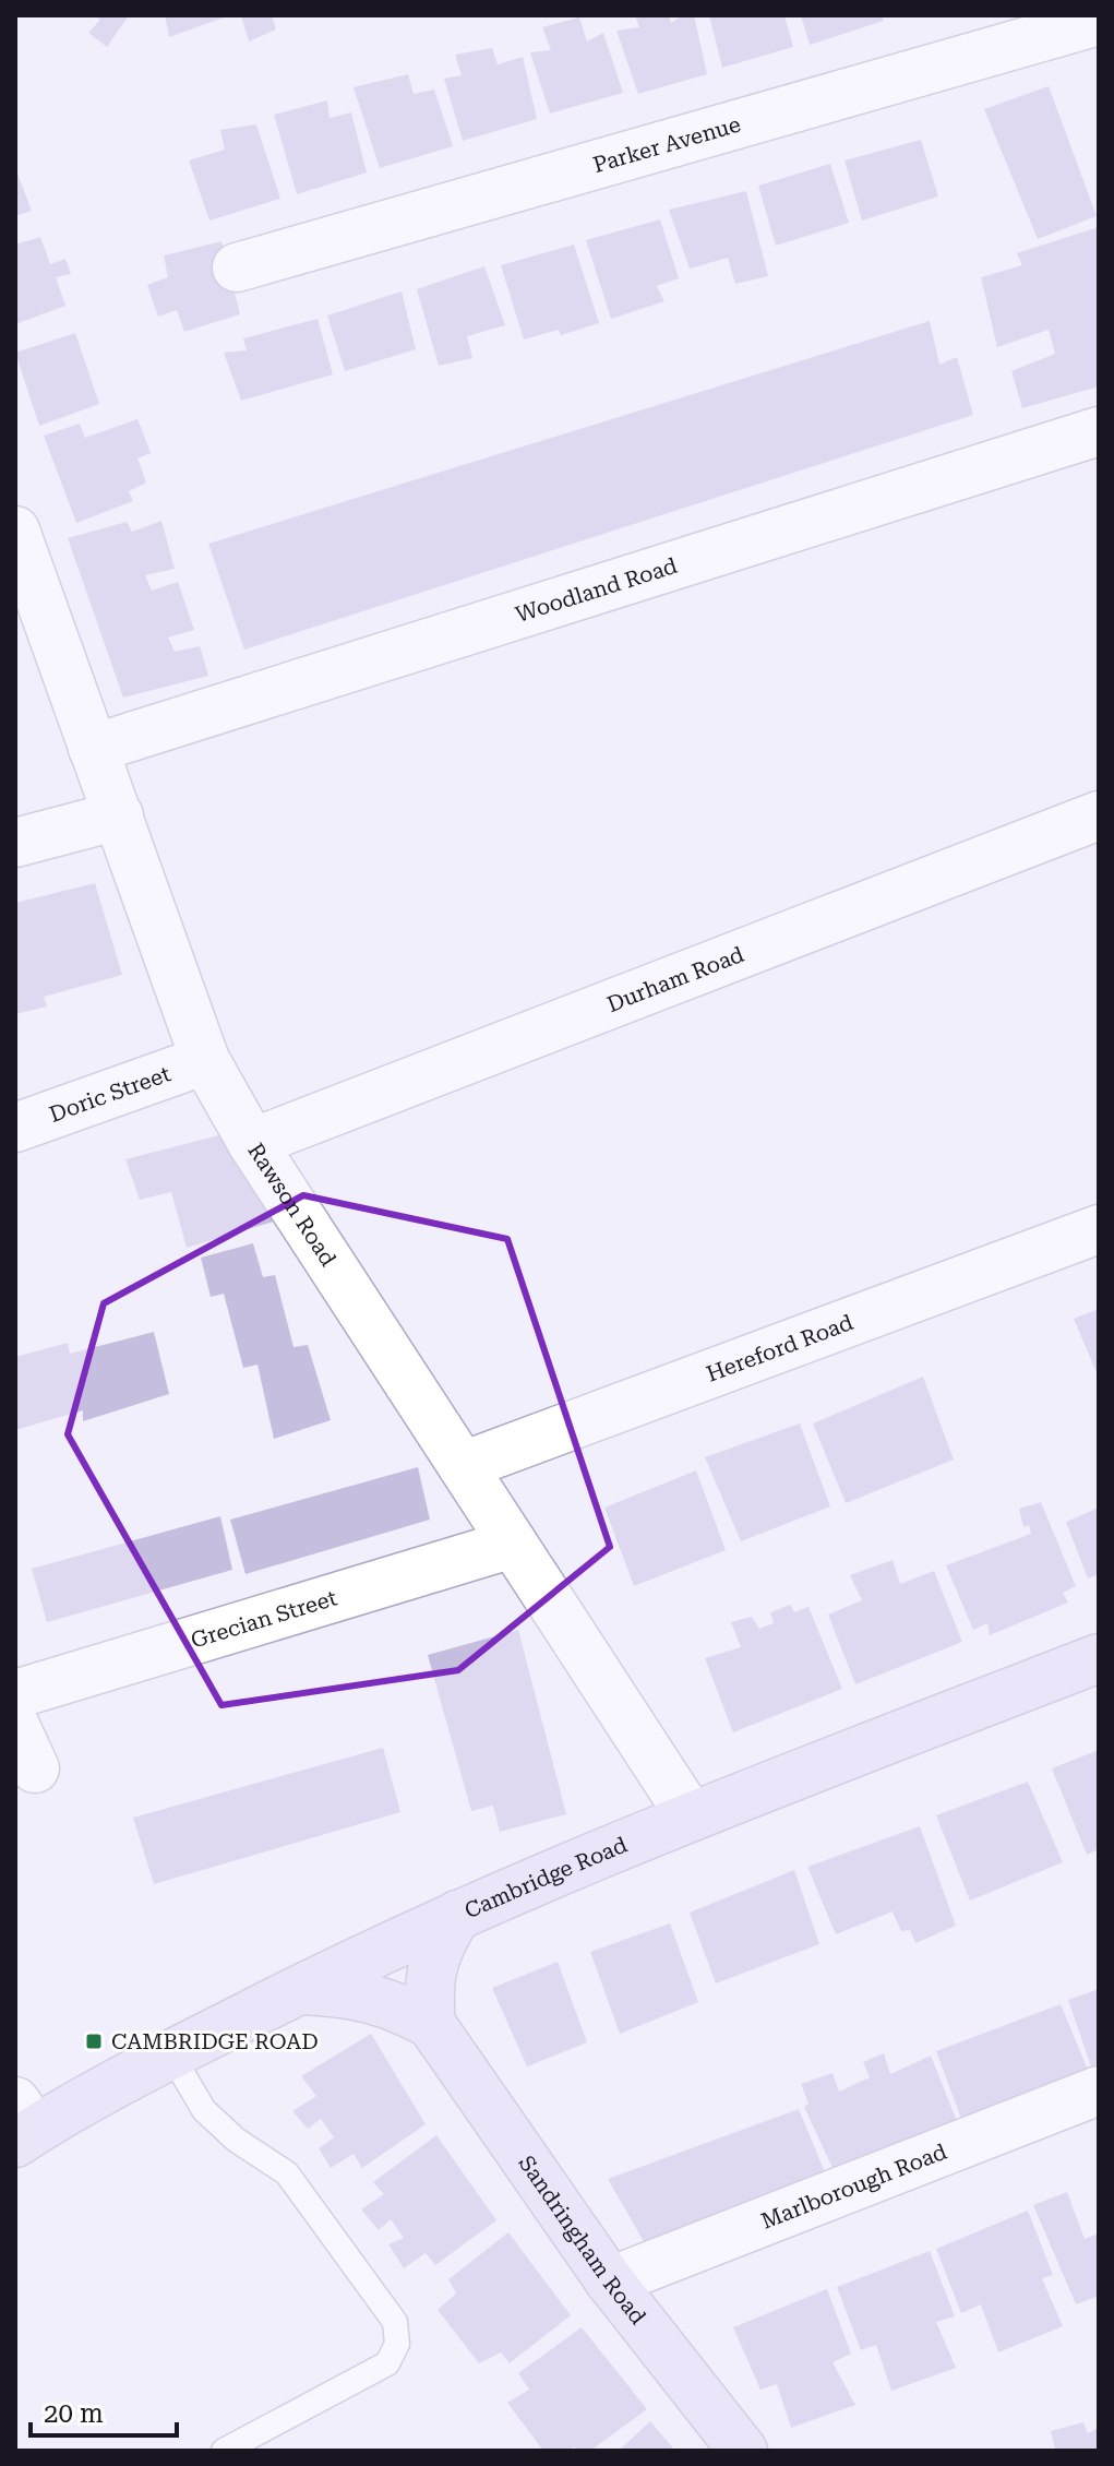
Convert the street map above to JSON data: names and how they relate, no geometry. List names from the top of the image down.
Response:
{
  "streets": {
    "main road": ["Cambridge Road", "Sandringham Road"],
    "street": [
      "Parker Avenue",
      "Woodland Road",
      "Durham Road",
      "Doric Street",
      "Rawson Road",
      "Hereford Road",
      "Grecian Street",
      "Marlborough Road"
    ]
  },
  "crossings": [
    ["Woodland Road", "Rawson Road"],
    ["Durham Road", "Rawson Road"],
    ["Doric Street", "Rawson Road"],
    ["Rawson Road", "Hereford Road"],
    ["Rawson Road", "Grecian Street"],
    ["Rawson Road", "Cambridge Road"],
    ["Cambridge Road", "Sandringham Road"],
    ["Marlborough Road", "Sandringham Road"]
  ],
  "places": {
    "transit": ["CAMBRIDGE ROAD"]
  },
  "scale_bar": "20 m"
}
